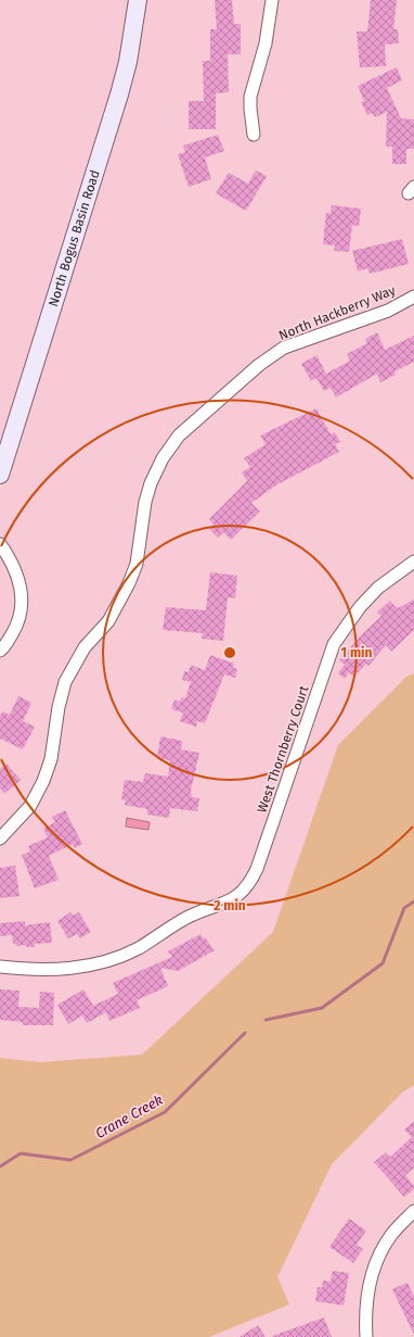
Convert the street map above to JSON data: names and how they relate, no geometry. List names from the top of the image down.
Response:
{
  "streets": {
    "street": ["North Bogus Basin Road", "North Hackberry Way", "West Thornberry Court"]
  },
  "water": ["Crane Creek"],
  "rings": ["1 min", "2 min"]
}
